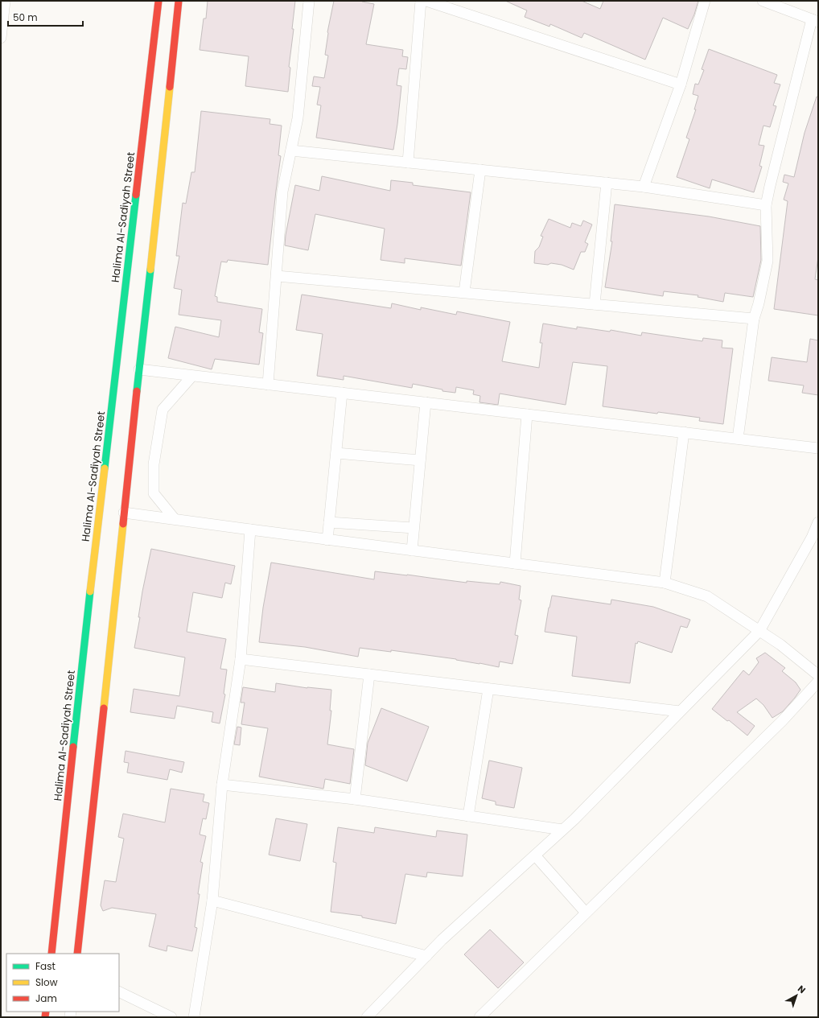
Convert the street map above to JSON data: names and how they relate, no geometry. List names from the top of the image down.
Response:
{
  "streets": {
    "street": ["Halima Al-Sadiyah Street"]
  },
  "legend": ["Fast", "Slow", "Jam"],
  "scale_bar": "50 m",
  "north": "top right"
}
